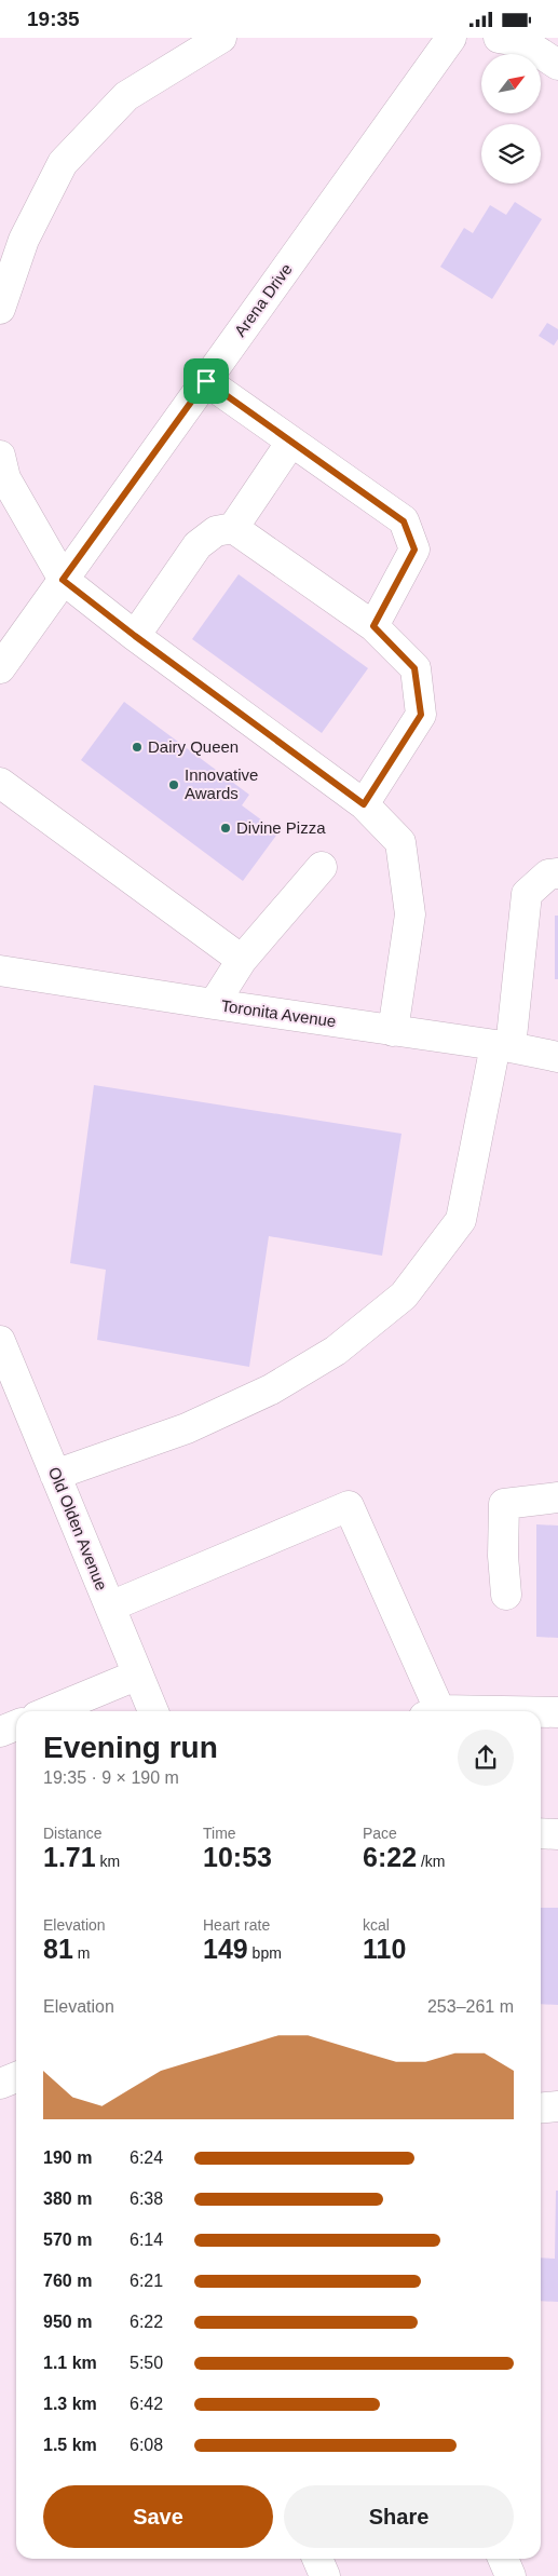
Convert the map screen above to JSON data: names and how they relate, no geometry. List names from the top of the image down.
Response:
{
  "streets": {
    "street": ["Arena Drive", "Toronita Avenue", "Old Olden Avenue"]
  },
  "places": ["Dairy Queen", "Innovative Awards", "Divine Pizza"],
  "north": "top right",
  "page": {
    "status": "19:35",
    "heading": ["Evening run", "19:35 · 9 × 190 m"],
    "stats": [
      ["Distance", "1.71 km"],
      ["Time", "10:53"],
      ["Pace", "6:22 /km"],
      ["Elevation", "81 m"],
      ["Heart rate", "149 bpm"],
      ["kcal", "110"]
    ],
    "chart": ["Elevation", "253–261 m"],
    "list": [
      {
        "name": "190 m",
        "note": "6:24"
      },
      {
        "name": "380 m",
        "note": "6:38"
      },
      {
        "name": "570 m",
        "note": "6:14"
      },
      {
        "name": "760 m",
        "note": "6:21"
      },
      {
        "name": "950 m",
        "note": "6:22"
      },
      {
        "name": "1.1 km",
        "note": "5:50"
      },
      {
        "name": "1.3 km",
        "note": "6:42"
      },
      {
        "name": "1.5 km",
        "note": "6:08"
      }
    ],
    "buttons": ["Save", "Share"]
  }
}
